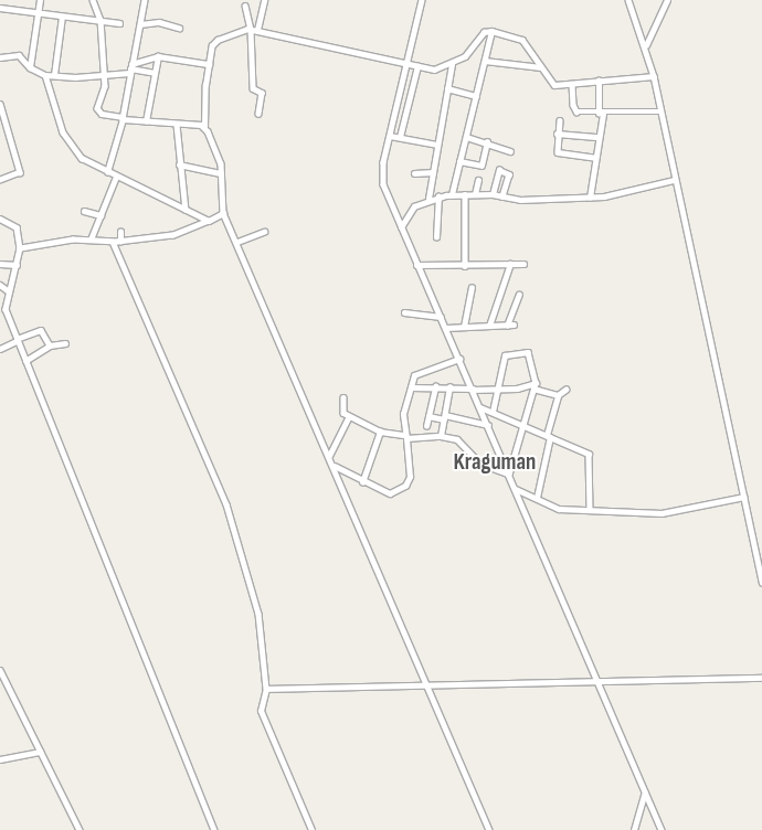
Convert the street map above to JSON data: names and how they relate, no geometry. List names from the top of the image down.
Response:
{
  "districts": ["Kraguman"]
}
